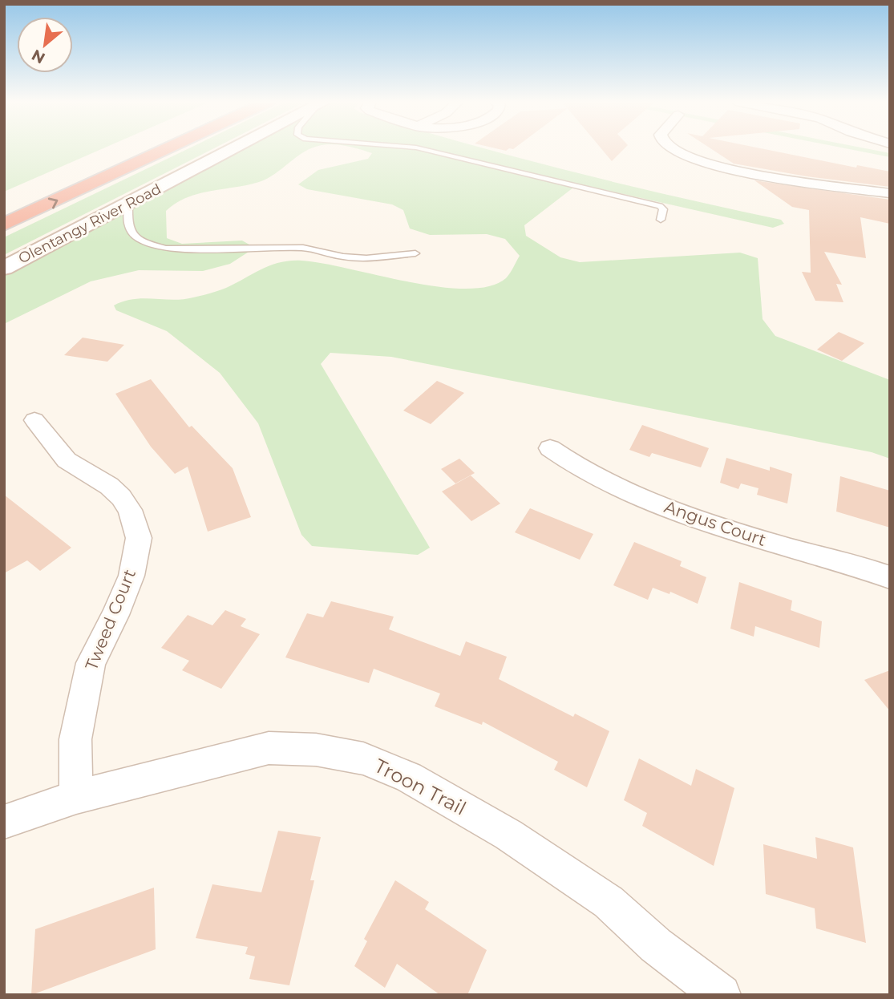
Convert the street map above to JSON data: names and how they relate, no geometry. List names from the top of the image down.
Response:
{
  "streets": {
    "main road": ["Olentangy River Road"],
    "street": ["Angus Court", "Tweed Court", "Troon Trail"]
  },
  "crossings": [
    ["Tweed Court", "Troon Trail"]
  ],
  "north": "bottom left"
}
